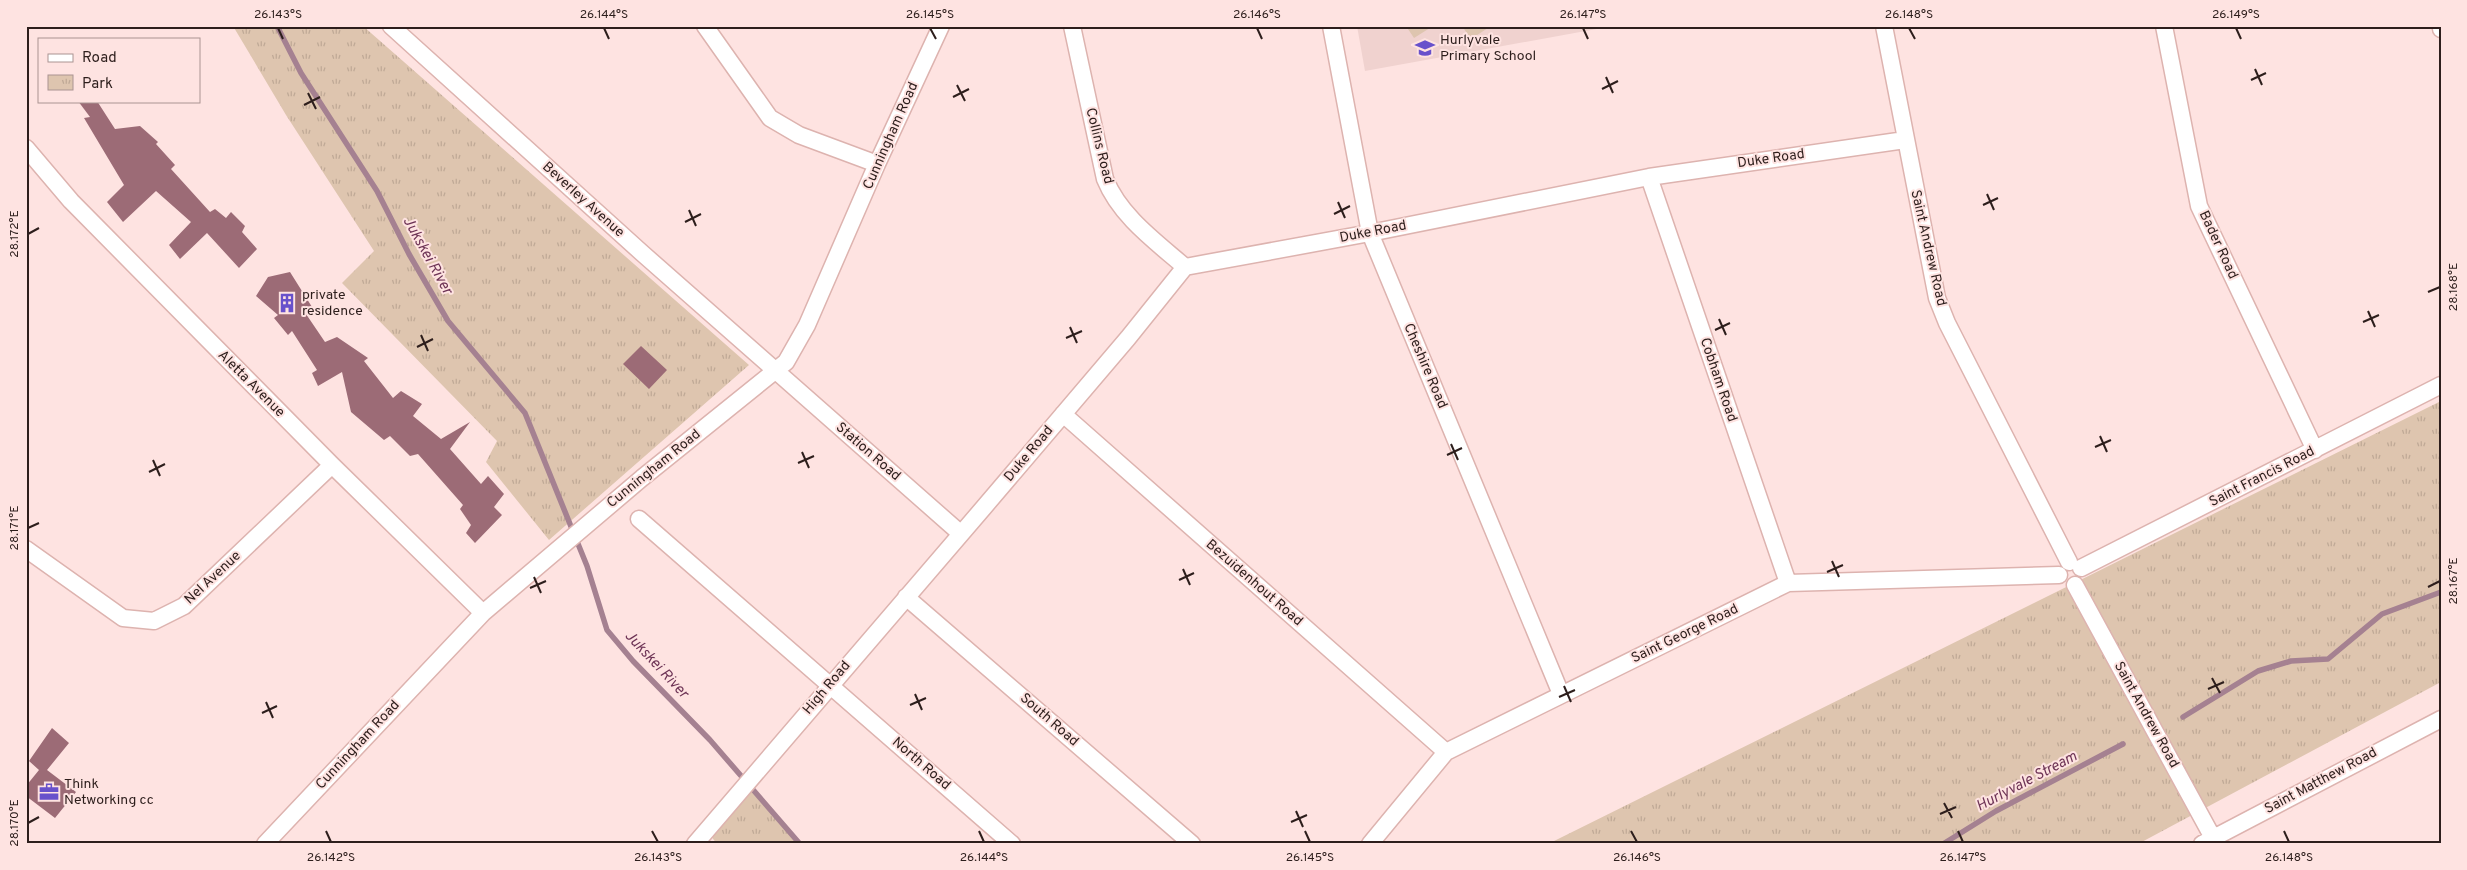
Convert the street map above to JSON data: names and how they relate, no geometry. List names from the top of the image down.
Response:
{
  "streets": {
    "street": [
      "Cunningham Road",
      "Collins Road",
      "Duke Road",
      "Beverley Avenue",
      "Bader Road",
      "Saint Andrew Road",
      "Cheshire Road",
      "Cobham Road",
      "Aletta Avenue",
      "Station Road",
      "Saint Francis Road",
      "Nel Avenue",
      "Bezuidenhout Road",
      "Saint George Road",
      "High Road",
      "South Road",
      "North Road",
      "Saint Matthew Road"
    ]
  },
  "crossings": [
    ["Cunningham Road", "Beverley Avenue"],
    ["Cunningham Road", "Aletta Avenue"],
    ["Cunningham Road", "Station Road"],
    ["Collins Road", "Duke Road"],
    ["Duke Road", "Saint Andrew Road"],
    ["Duke Road", "Cheshire Road"],
    ["Duke Road", "Cobham Road"],
    ["Duke Road", "Station Road"],
    ["Duke Road", "Bezuidenhout Road"],
    ["Duke Road", "High Road"],
    ["Beverley Avenue", "Station Road"],
    ["Bader Road", "Saint Francis Road"],
    ["Saint Andrew Road", "Saint Francis Road"],
    ["Saint Andrew Road", "Saint George Road"],
    ["Saint Andrew Road", "Saint Matthew Road"],
    ["Cheshire Road", "Saint George Road"],
    ["Cobham Road", "Saint George Road"],
    ["Aletta Avenue", "Nel Avenue"],
    ["Station Road", "High Road"],
    ["Saint Francis Road", "Saint George Road"],
    ["Bezuidenhout Road", "Saint George Road"],
    ["High Road", "South Road"],
    ["High Road", "North Road"]
  ],
  "water": ["Jukskei River", "Hurlyvale Stream"],
  "places": {
    "school or university": ["Hurlyvale Primary School"],
    "building": ["private residence"],
    "office": ["Think Networking cc"]
  },
  "legend": ["Road", "Park"],
  "coordinates": [
    "26.143°S",
    "26.144°S",
    "26.145°S",
    "26.146°S",
    "26.147°S",
    "26.148°S",
    "26.149°S",
    "28.172°E",
    "28.168°E",
    "28.171°E",
    "28.167°E",
    "28.170°E",
    "26.142°S"
  ]
}
